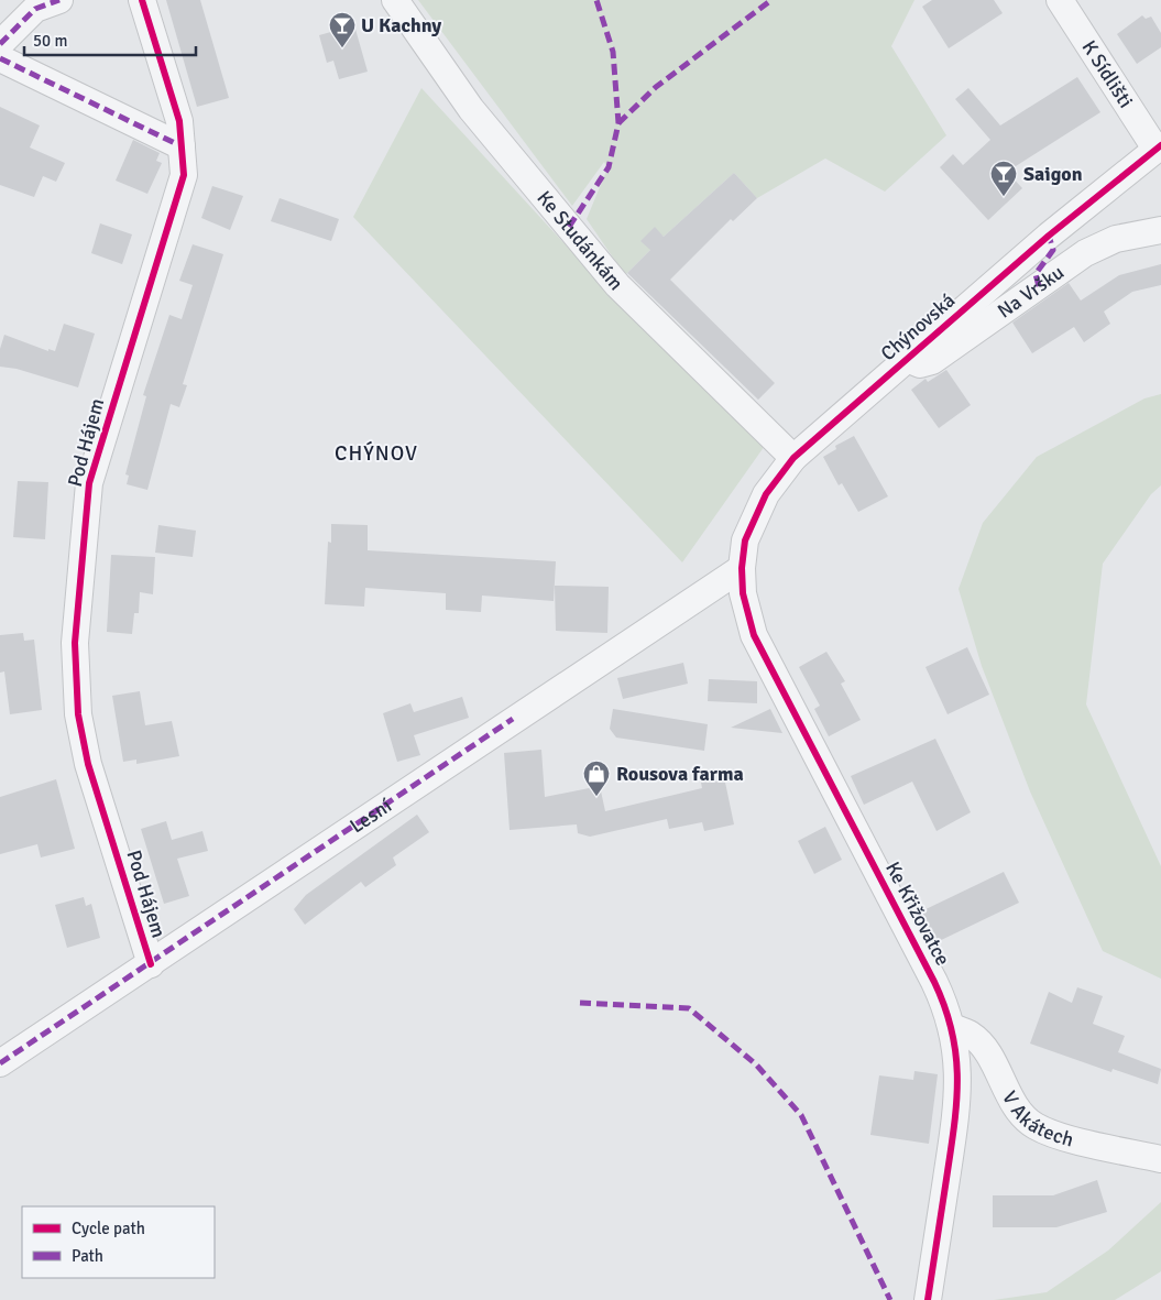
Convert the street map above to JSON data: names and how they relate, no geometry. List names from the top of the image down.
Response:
{
  "streets": {
    "street": [
      "K Sídlišti",
      "Ke Studánkám",
      "Na Vršku",
      "Chýnovská",
      "Pod Hájem",
      "Lesní",
      "Ke Křižovatce",
      "V Akátech"
    ]
  },
  "crossings": [
    ["K Sídlišti", "Chýnovská"],
    ["Ke Studánkám", "Chýnovská"],
    ["Na Vršku", "Chýnovská"],
    ["Chýnovská", "Lesní"],
    ["Chýnovská", "Ke Křižovatce"],
    ["Pod Hájem", "Lesní"],
    ["Lesní", "Ke Křižovatce"],
    ["Ke Křižovatce", "V Akátech"]
  ],
  "districts": ["CHÝNOV"],
  "places": {
    "bar": ["U Kachny", "Saigon"],
    "shop": ["Rousova farma"]
  },
  "legend": ["Cycle path", "Path"],
  "scale_bar": "50 m"
}
